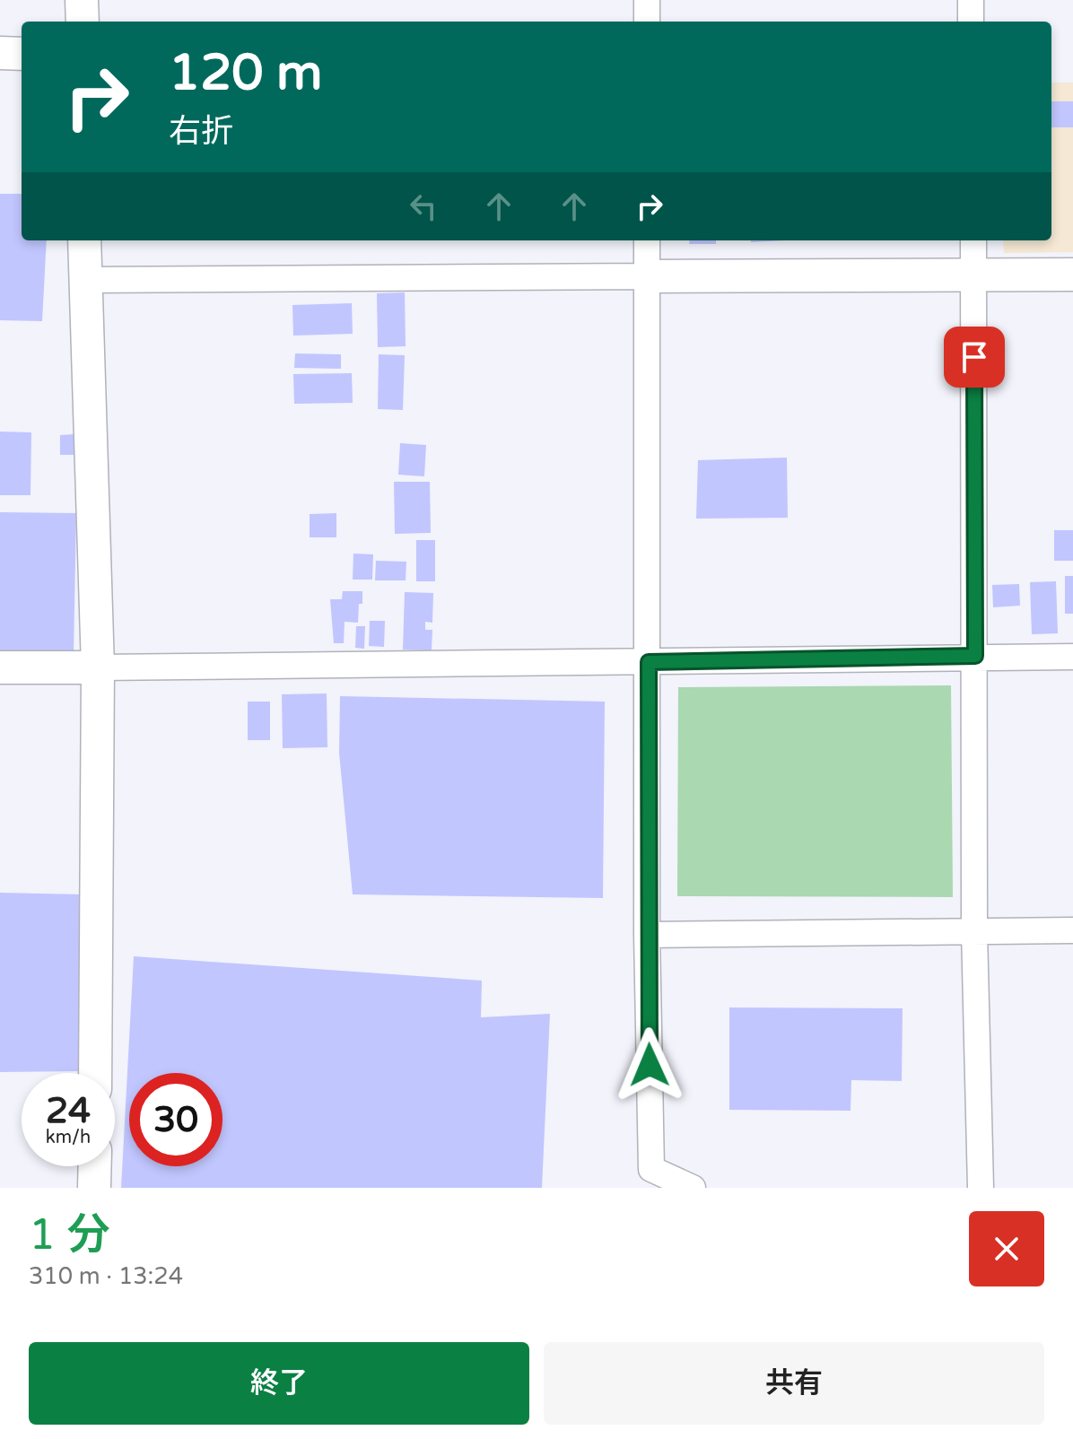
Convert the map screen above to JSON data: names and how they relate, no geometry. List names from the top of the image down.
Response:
{
  "page": {
    "turn": ["120 m", "右折"],
    "speed": "24 km/h",
    "limit": "30",
    "heading": ["1 分", "310 m · 13:24"],
    "buttons": ["終了", "共有"]
  }
}
